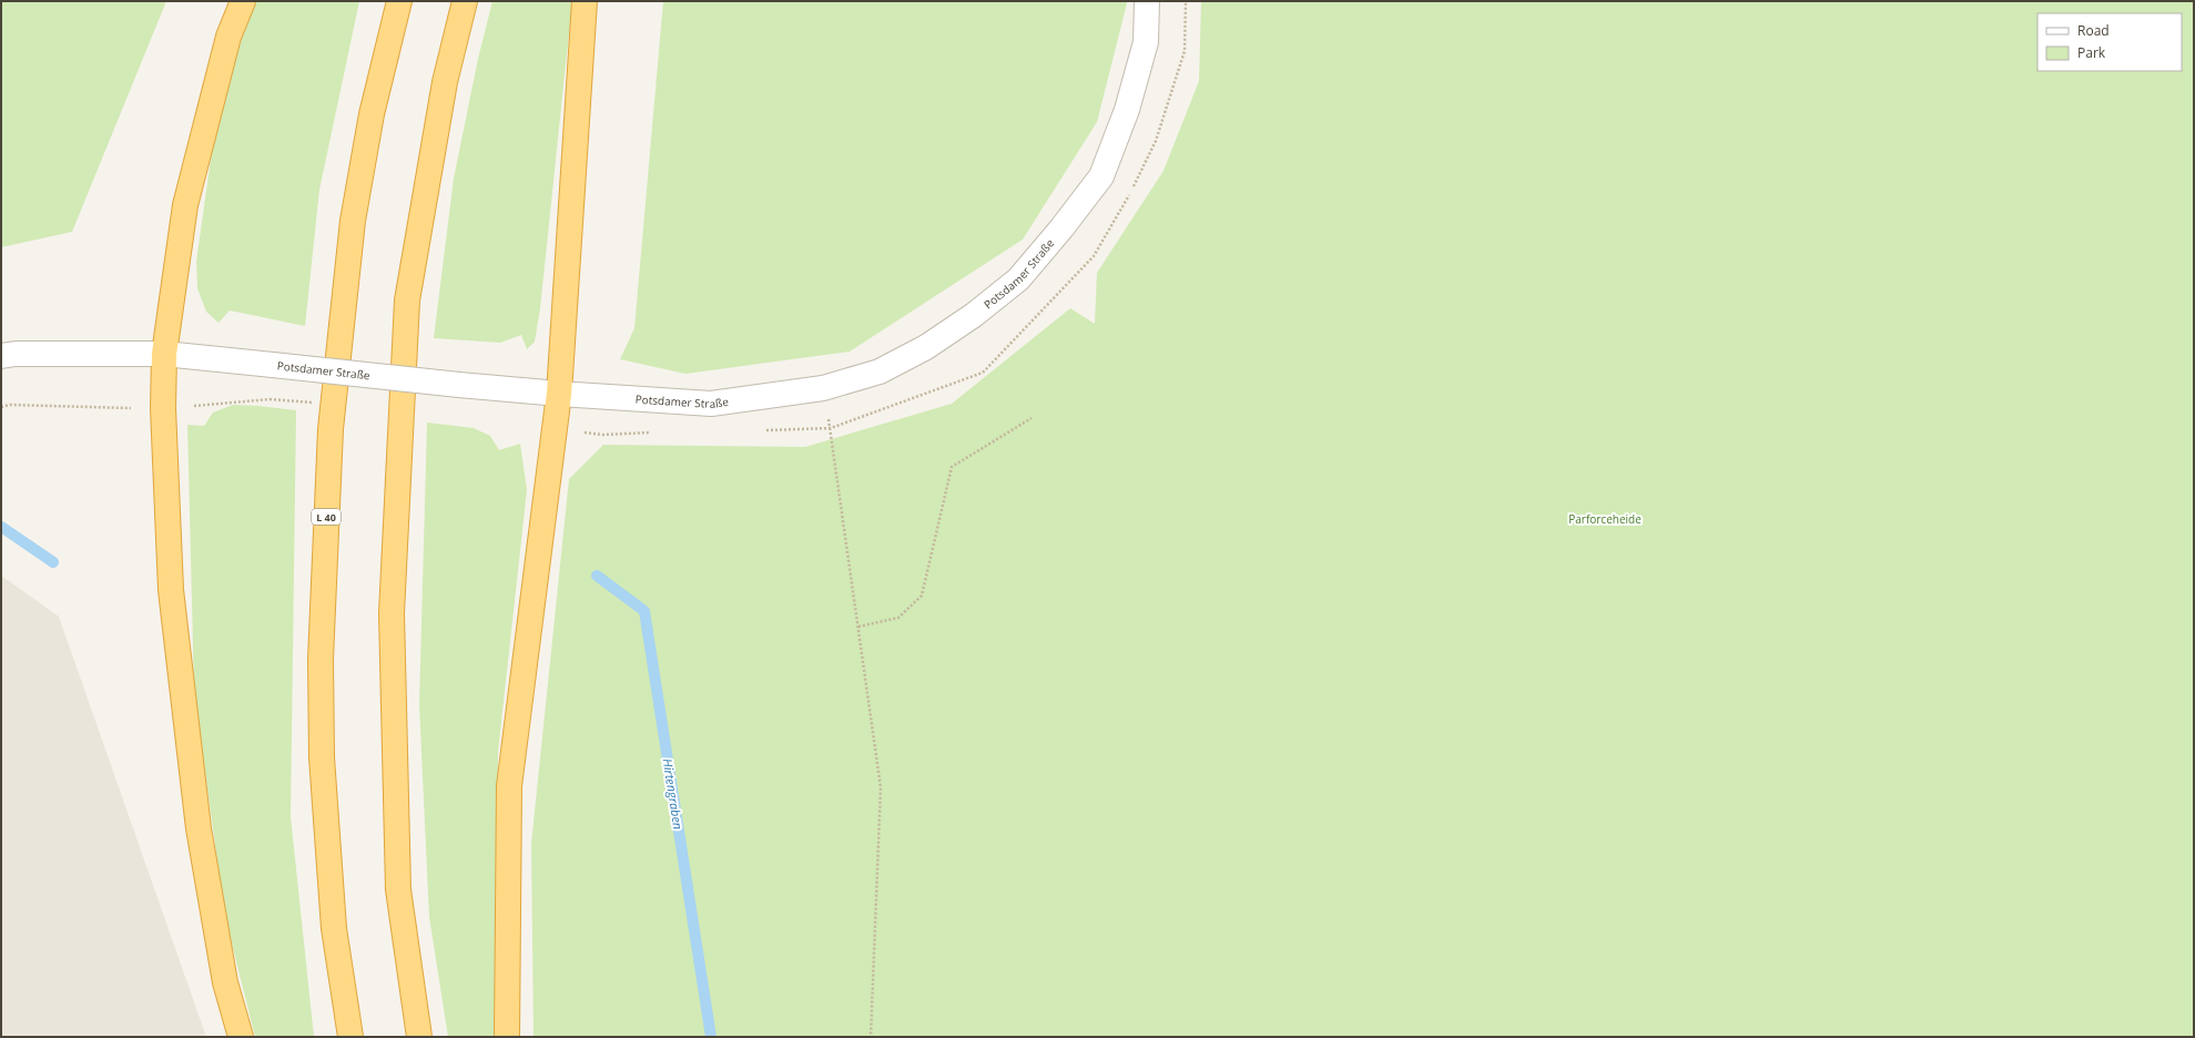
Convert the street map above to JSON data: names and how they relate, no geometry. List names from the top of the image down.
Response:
{
  "streets": {
    "highway": ["L 40"],
    "street": ["Potsdamer Straße"]
  },
  "water": ["Hirtengraben"],
  "parks": ["Parforceheide"],
  "legend": ["Road", "Park"]
}
